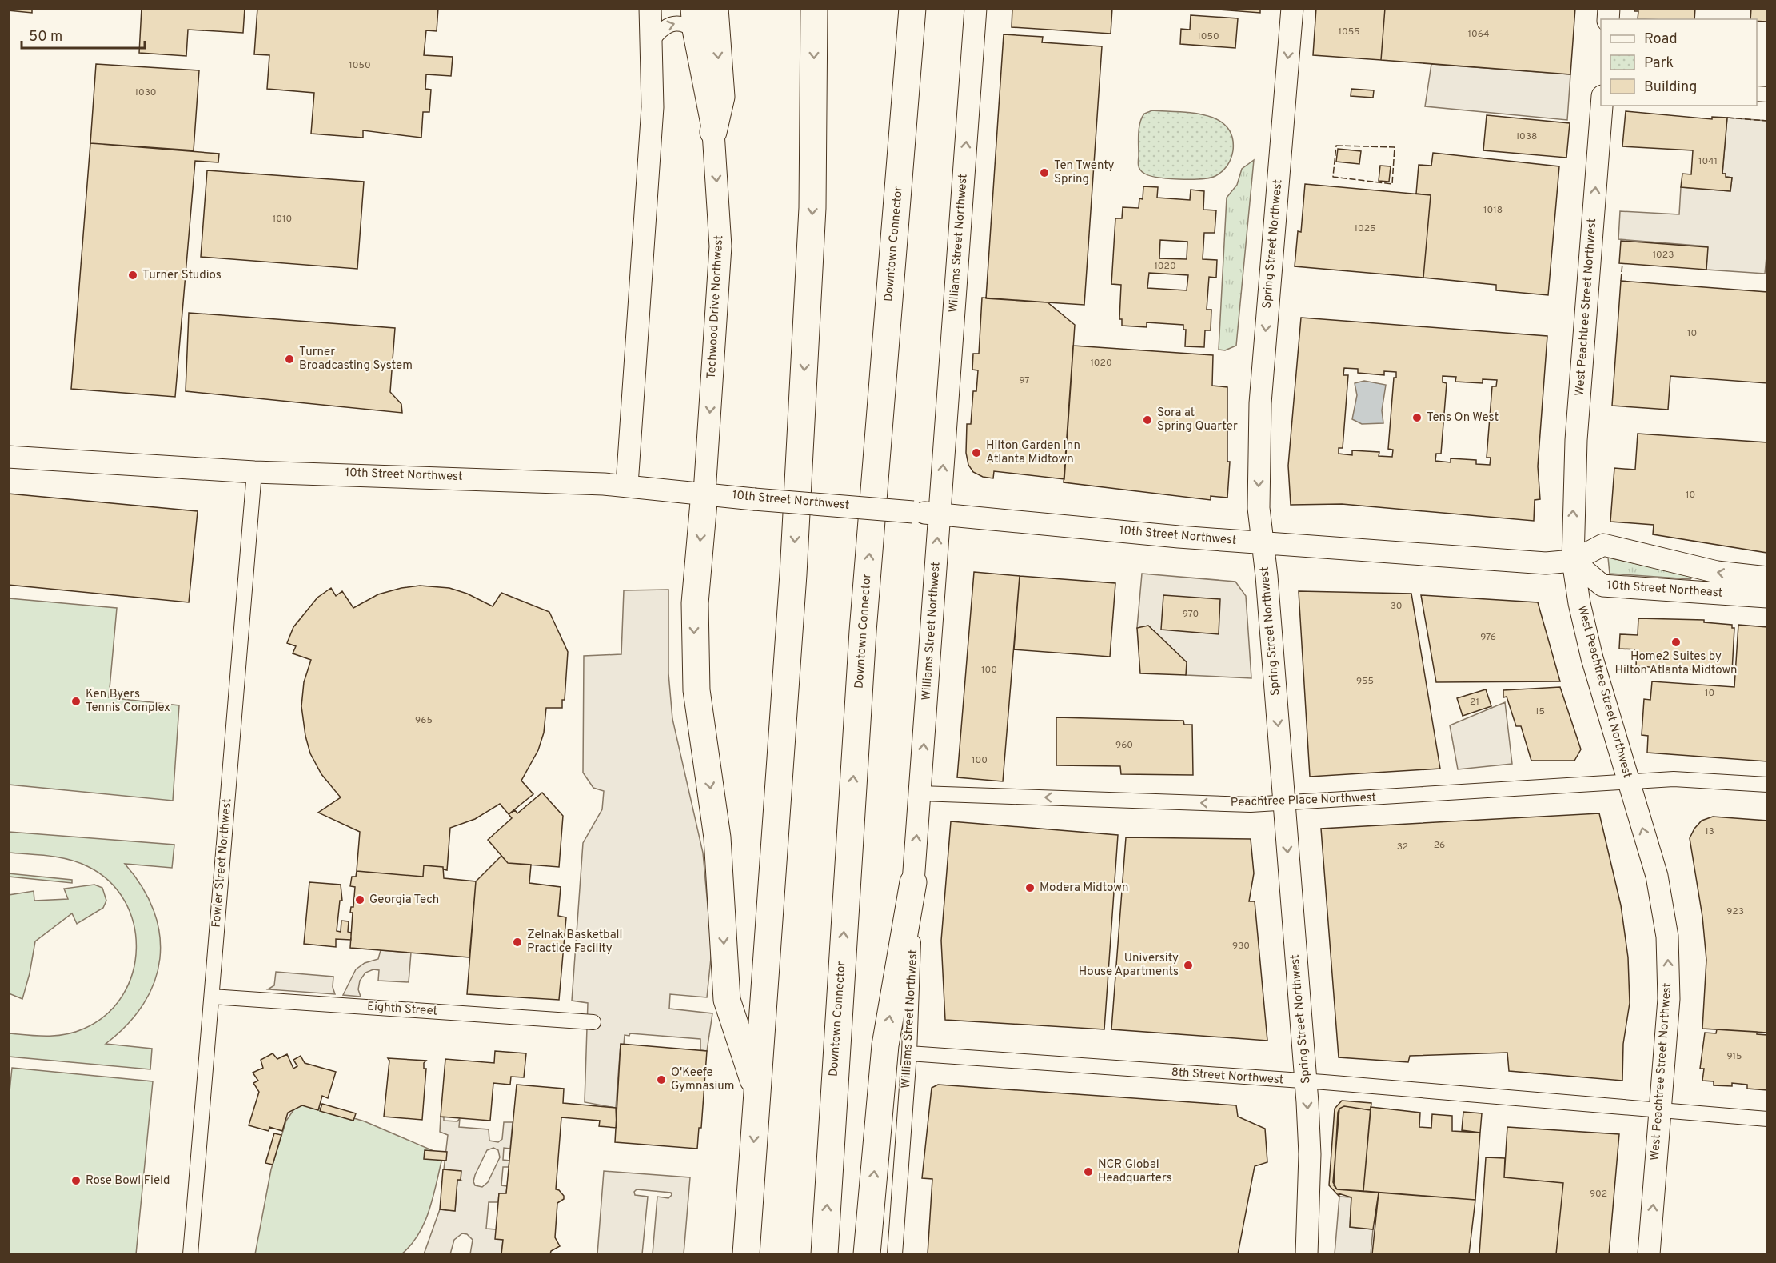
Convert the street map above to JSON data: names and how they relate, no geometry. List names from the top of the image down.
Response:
{
  "streets": {
    "highway": ["Downtown Connector"],
    "main road": [
      "Williams Street Northwest",
      "Spring Street Northwest",
      "Techwood Drive Northwest",
      "West Peachtree Street Northwest",
      "10th Street Northwest",
      "10th Street Northeast"
    ],
    "street": [
      "Peachtree Place Northwest",
      "Fowler Street Northwest",
      "Eighth Street",
      "8th Street Northwest"
    ]
  },
  "crossings": [
    ["Williams Street Northwest", "10th Street Northwest"],
    ["Williams Street Northwest", "Peachtree Place Northwest"],
    ["Williams Street Northwest", "8th Street Northwest"],
    ["Spring Street Northwest", "10th Street Northwest"],
    ["Spring Street Northwest", "Peachtree Place Northwest"],
    ["Spring Street Northwest", "8th Street Northwest"],
    ["Techwood Drive Northwest", "10th Street Northwest"],
    ["West Peachtree Street Northwest", "10th Street Northwest"],
    ["West Peachtree Street Northwest", "10th Street Northeast"],
    ["West Peachtree Street Northwest", "Peachtree Place Northwest"],
    ["West Peachtree Street Northwest", "8th Street Northwest"],
    ["10th Street Northwest", "10th Street Northeast"],
    ["10th Street Northwest", "Fowler Street Northwest"],
    ["Fowler Street Northwest", "Eighth Street"]
  ],
  "one_way": [
    "Williams Street Northwest",
    "Spring Street Northwest",
    "West Peachtree Street Northwest",
    "Peachtree Place Northwest"
  ],
  "places": [
    "Ten Twenty Spring",
    "Turner Studios",
    "Turner Broadcasting System",
    "Tens On West",
    "Sora at Spring Quarter",
    "Hilton Garden Inn Atlanta Midtown",
    "Home2 Suites by Hilton Atlanta Midtown",
    "Ken Byers Tennis Complex",
    "Modera Midtown",
    "Georgia Tech",
    "Zelnak Basketball Practice Facility",
    "University House Apartments",
    "O'Keefe Gymnasium",
    "NCR Global Headquarters",
    "Rose Bowl Field"
  ],
  "house_numbers": [
    "1055",
    "1064",
    "1050",
    "1050",
    "1030",
    "1038",
    "1041",
    "1018",
    "1010",
    "1025",
    "1023",
    "1020",
    "10",
    "1020",
    "97",
    "10",
    "30",
    "970",
    "976",
    "100",
    "955",
    "10",
    "21",
    "15",
    "965",
    "960",
    "100",
    "13",
    "26",
    "32",
    "923",
    "930",
    "915",
    "902"
  ],
  "legend": ["Road", "Park", "Building"],
  "scale_bar": "50 m"
}
